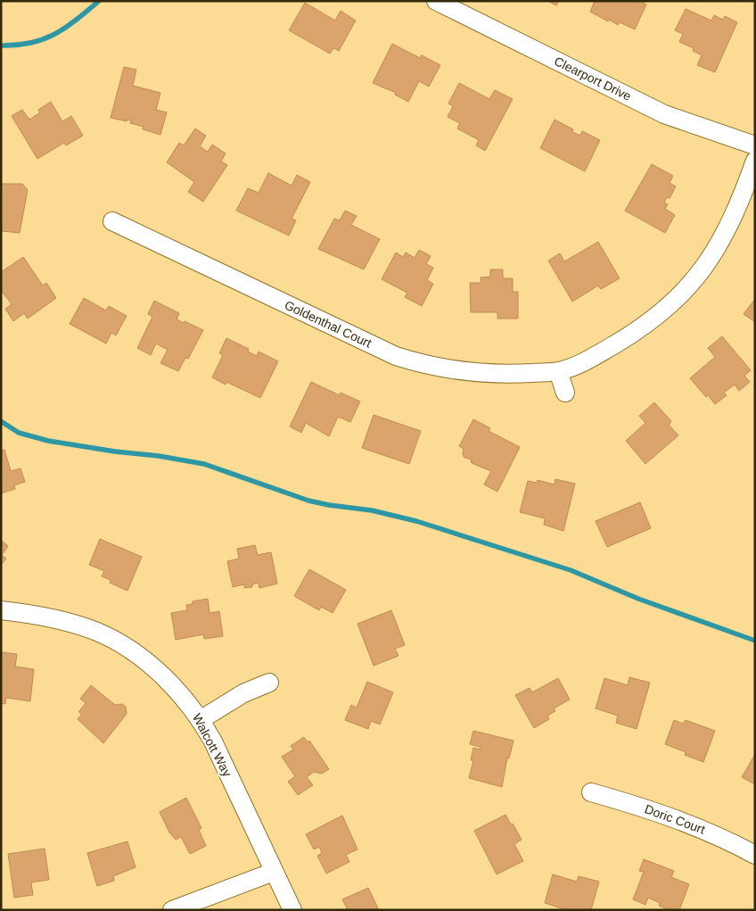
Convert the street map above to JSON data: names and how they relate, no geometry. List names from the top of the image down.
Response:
{
  "streets": {
    "street": [
      "Clearport Drive",
      "Goldenthal Court",
      "Walcott Way",
      "Doric Court"
    ]
  }
}
